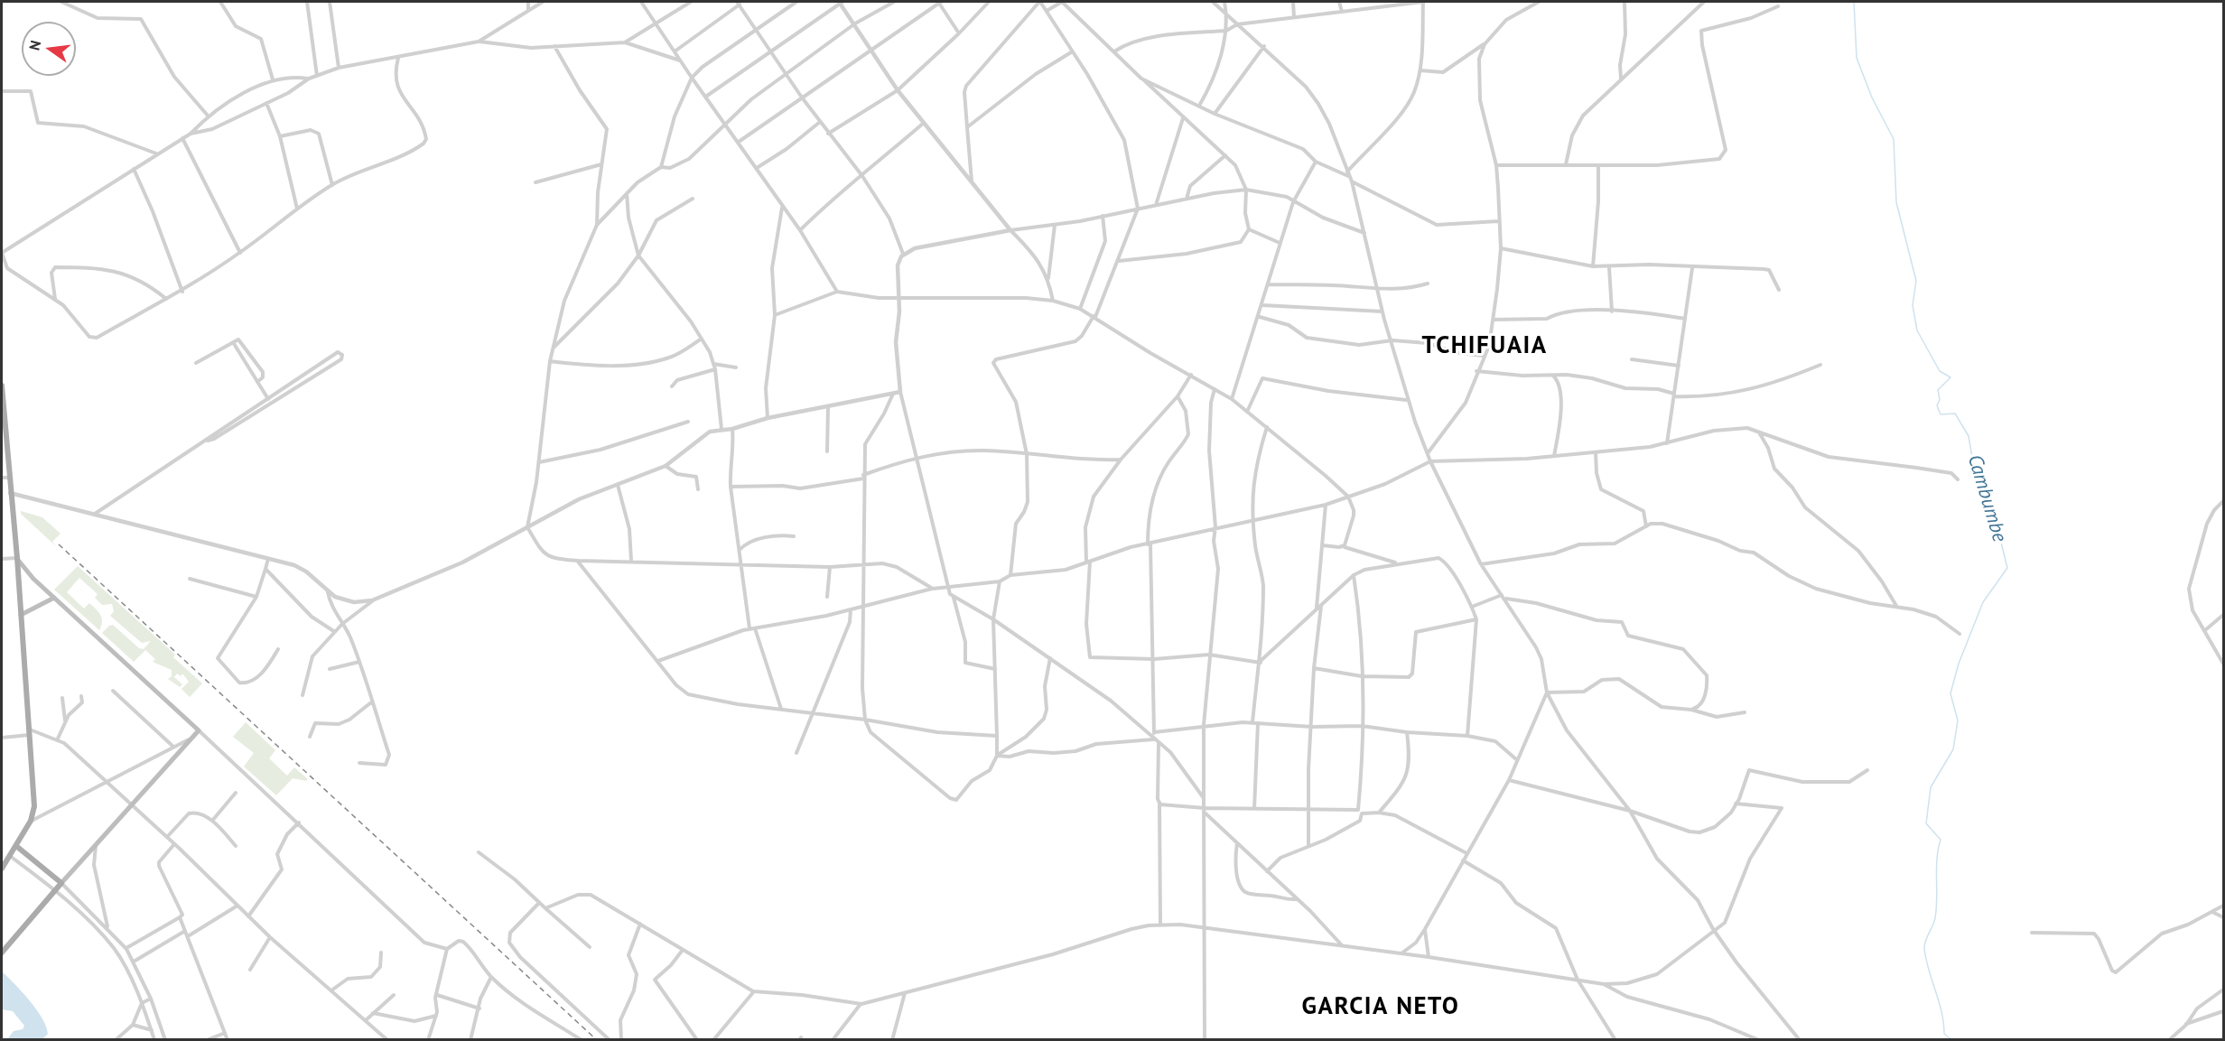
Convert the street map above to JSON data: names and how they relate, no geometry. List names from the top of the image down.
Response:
{
  "districts": ["TCHIFUAIA", "GARCIA NETO"],
  "water": ["Cambumbe"],
  "north": "left"
}
